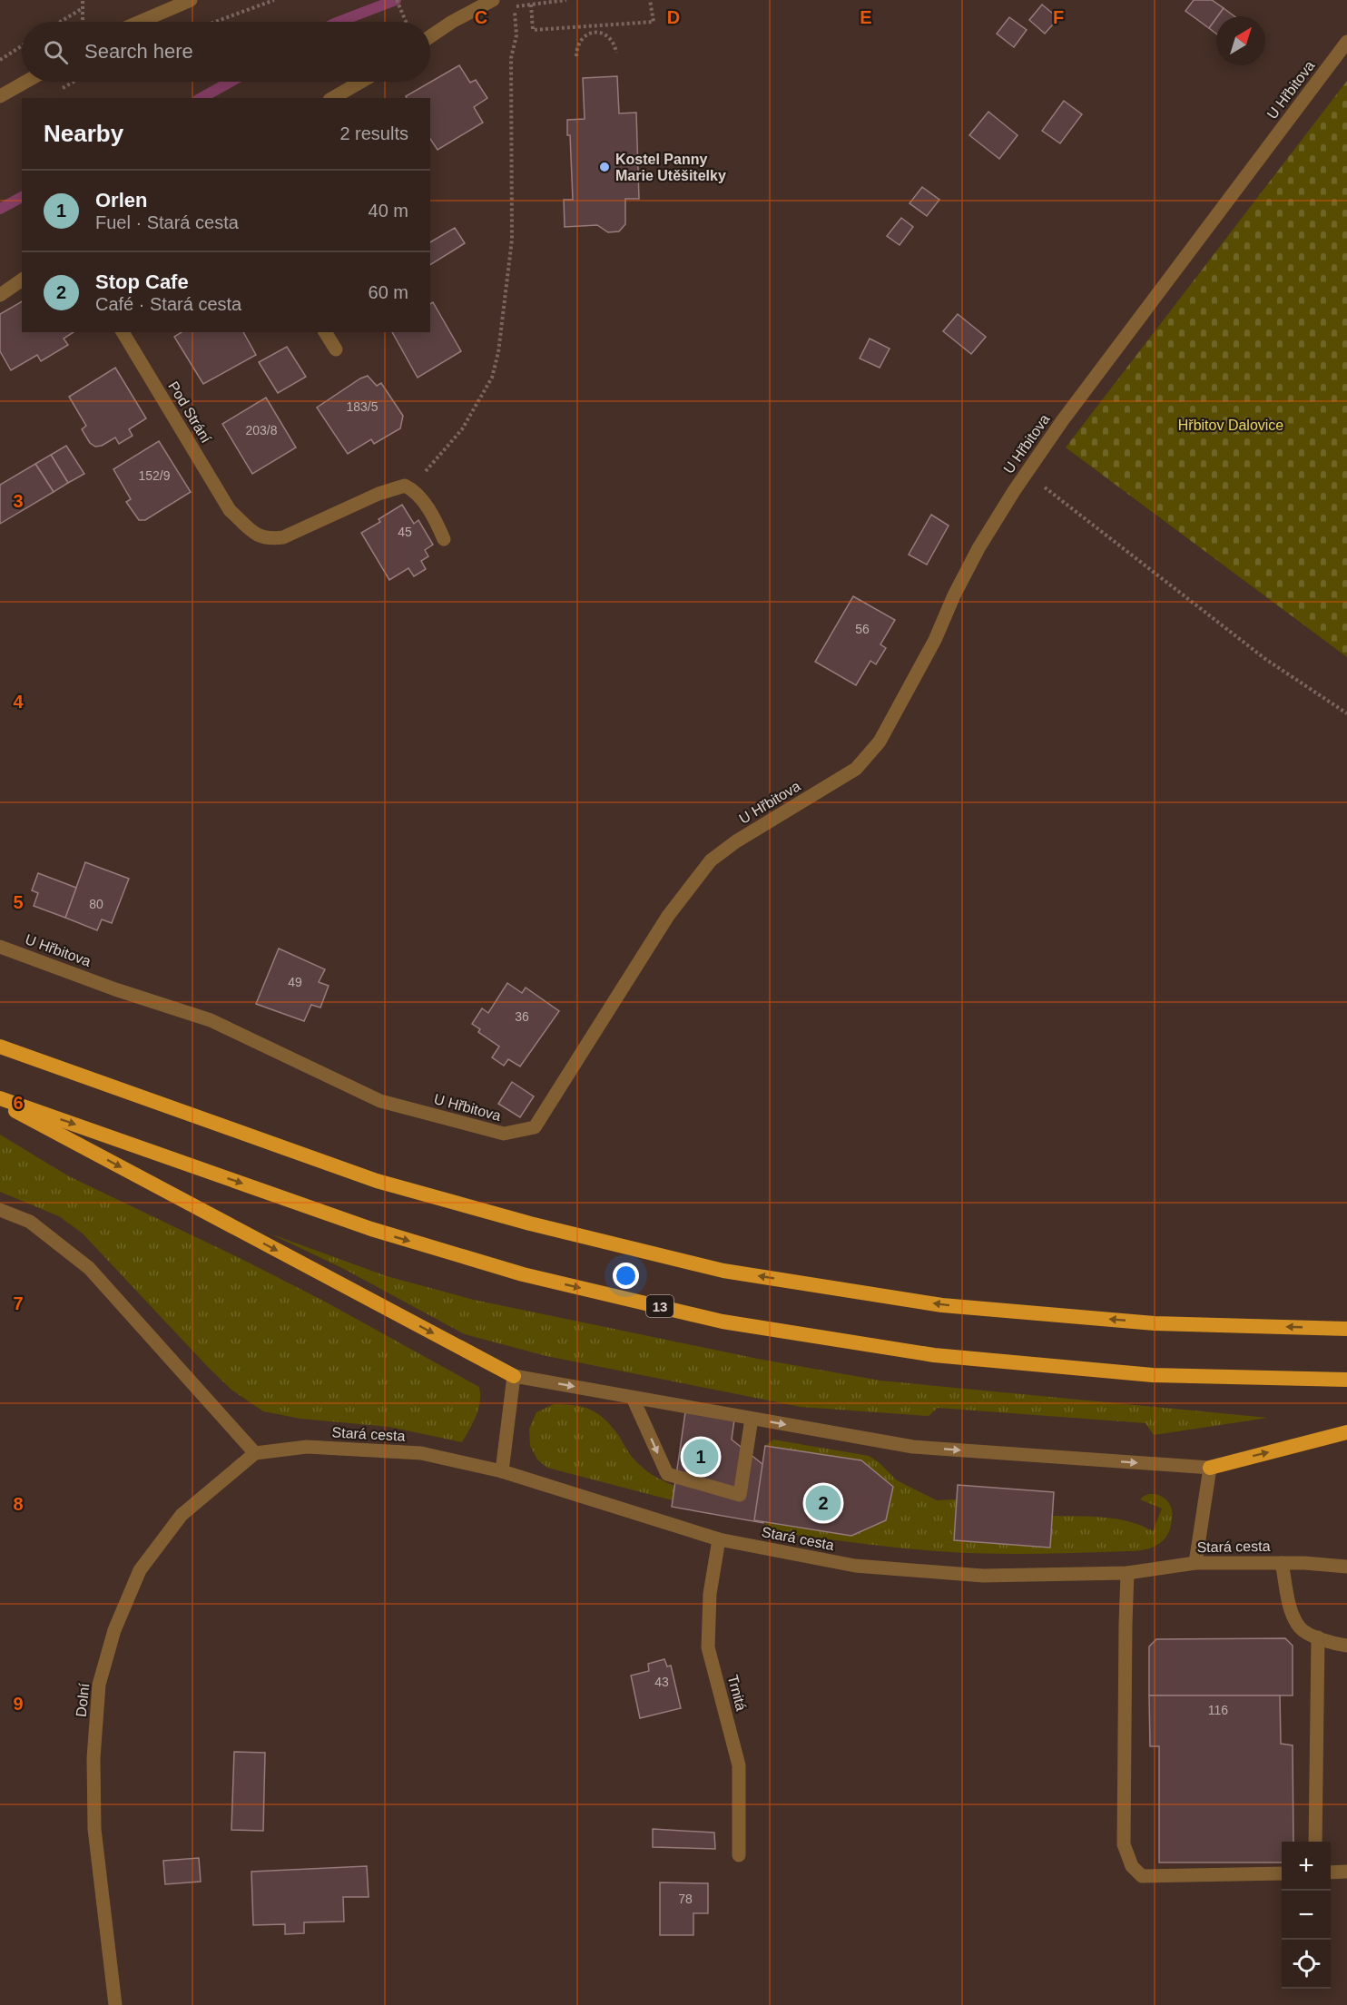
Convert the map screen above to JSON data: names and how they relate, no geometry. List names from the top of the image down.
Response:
{
  "streets": {
    "highway": ["13"],
    "street": [
      "U Hřbitova",
      "Pod Strání",
      "Stará cesta",
      "Trnitá",
      "Dolní"
    ]
  },
  "crossings": [
    ["Stará cesta", "Trnitá"],
    ["Stará cesta", "Dolní"]
  ],
  "parks": ["Hřbitov Dalovice"],
  "places": ["Kostel Panny Marie Utěšitelky"],
  "house_numbers": [
    "183/5",
    "203/8",
    "152/9",
    "45",
    "56",
    "80",
    "49",
    "36",
    "43",
    "116",
    "78"
  ],
  "north": "top right",
  "page": {
    "search": "Search here",
    "heading": ["Nearby", "2 results"],
    "list": [
      {
        "mark": "1",
        "name": "Orlen",
        "note": "Fuel · Stará cesta",
        "value": "40 m"
      },
      {
        "mark": "2",
        "name": "Stop Cafe",
        "note": "Café · Stará cesta",
        "value": "60 m"
      }
    ],
    "pins": ["1", "2"],
    "map_buttons": ["+", "−"]
  },
  "grid": {
    "columns": [
      "C",
      "D",
      "E",
      "F"
    ],
    "rows": [
      "3",
      "4",
      "5",
      "6",
      "7",
      "8",
      "9"
    ]
  }
}
